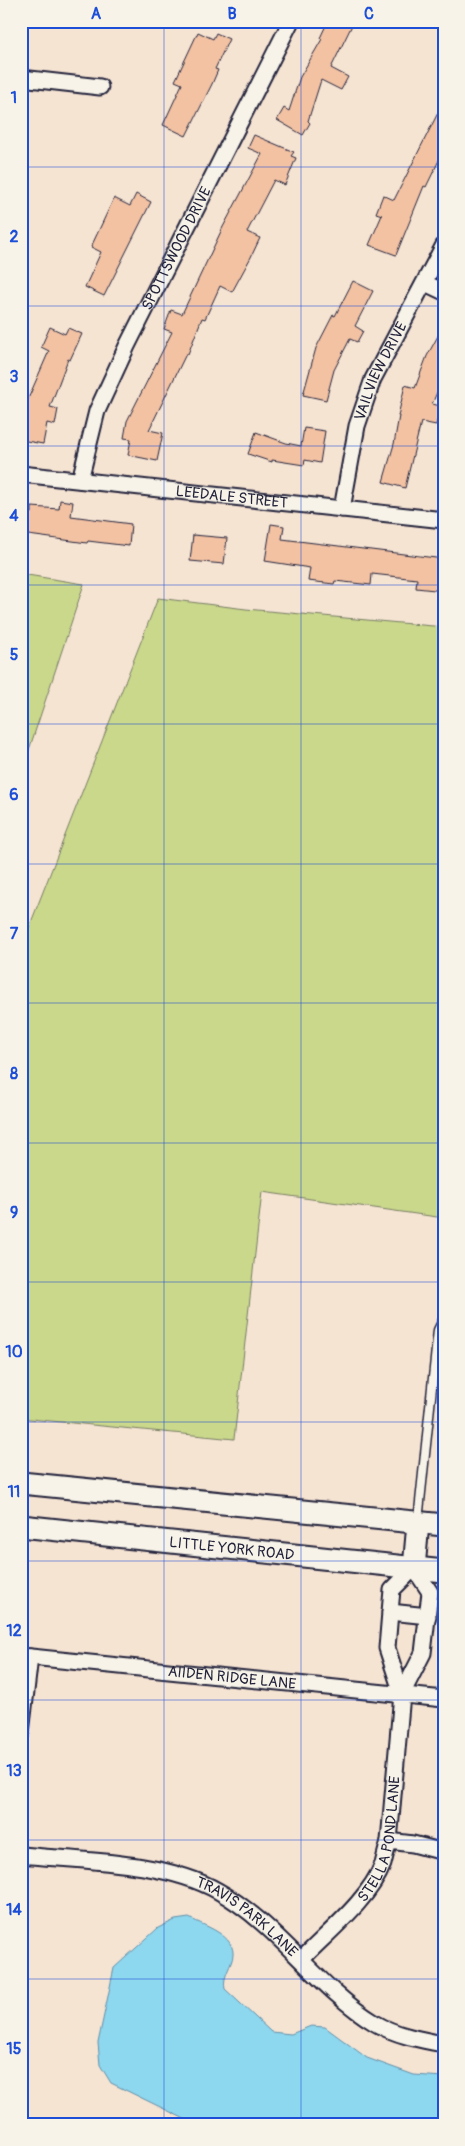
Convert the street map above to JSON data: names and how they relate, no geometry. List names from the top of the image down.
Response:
{
  "streets": {
    "main road": ["LITTLE YORK ROAD"],
    "street": [
      "SPOTTSWOOD DRIVE",
      "VAILVIEW DRIVE",
      "LEEDALE STREET",
      "AIIDEN RIDGE LANE",
      "STELLA POND LANE",
      "TRAVIS PARK LANE"
    ]
  },
  "crossings": [
    ["SPOTTSWOOD DRIVE", "LEEDALE STREET"],
    ["VAILVIEW DRIVE", "LEEDALE STREET"],
    ["LITTLE YORK ROAD", "STELLA POND LANE"],
    ["AIIDEN RIDGE LANE", "STELLA POND LANE"],
    ["STELLA POND LANE", "TRAVIS PARK LANE"]
  ],
  "grid": {
    "columns": ["A", "B", "C"],
    "rows": [
      "1",
      "2",
      "3",
      "4",
      "5",
      "6",
      "7",
      "8",
      "9",
      "10",
      "11",
      "12",
      "13",
      "14",
      "15"
    ]
  }
}
